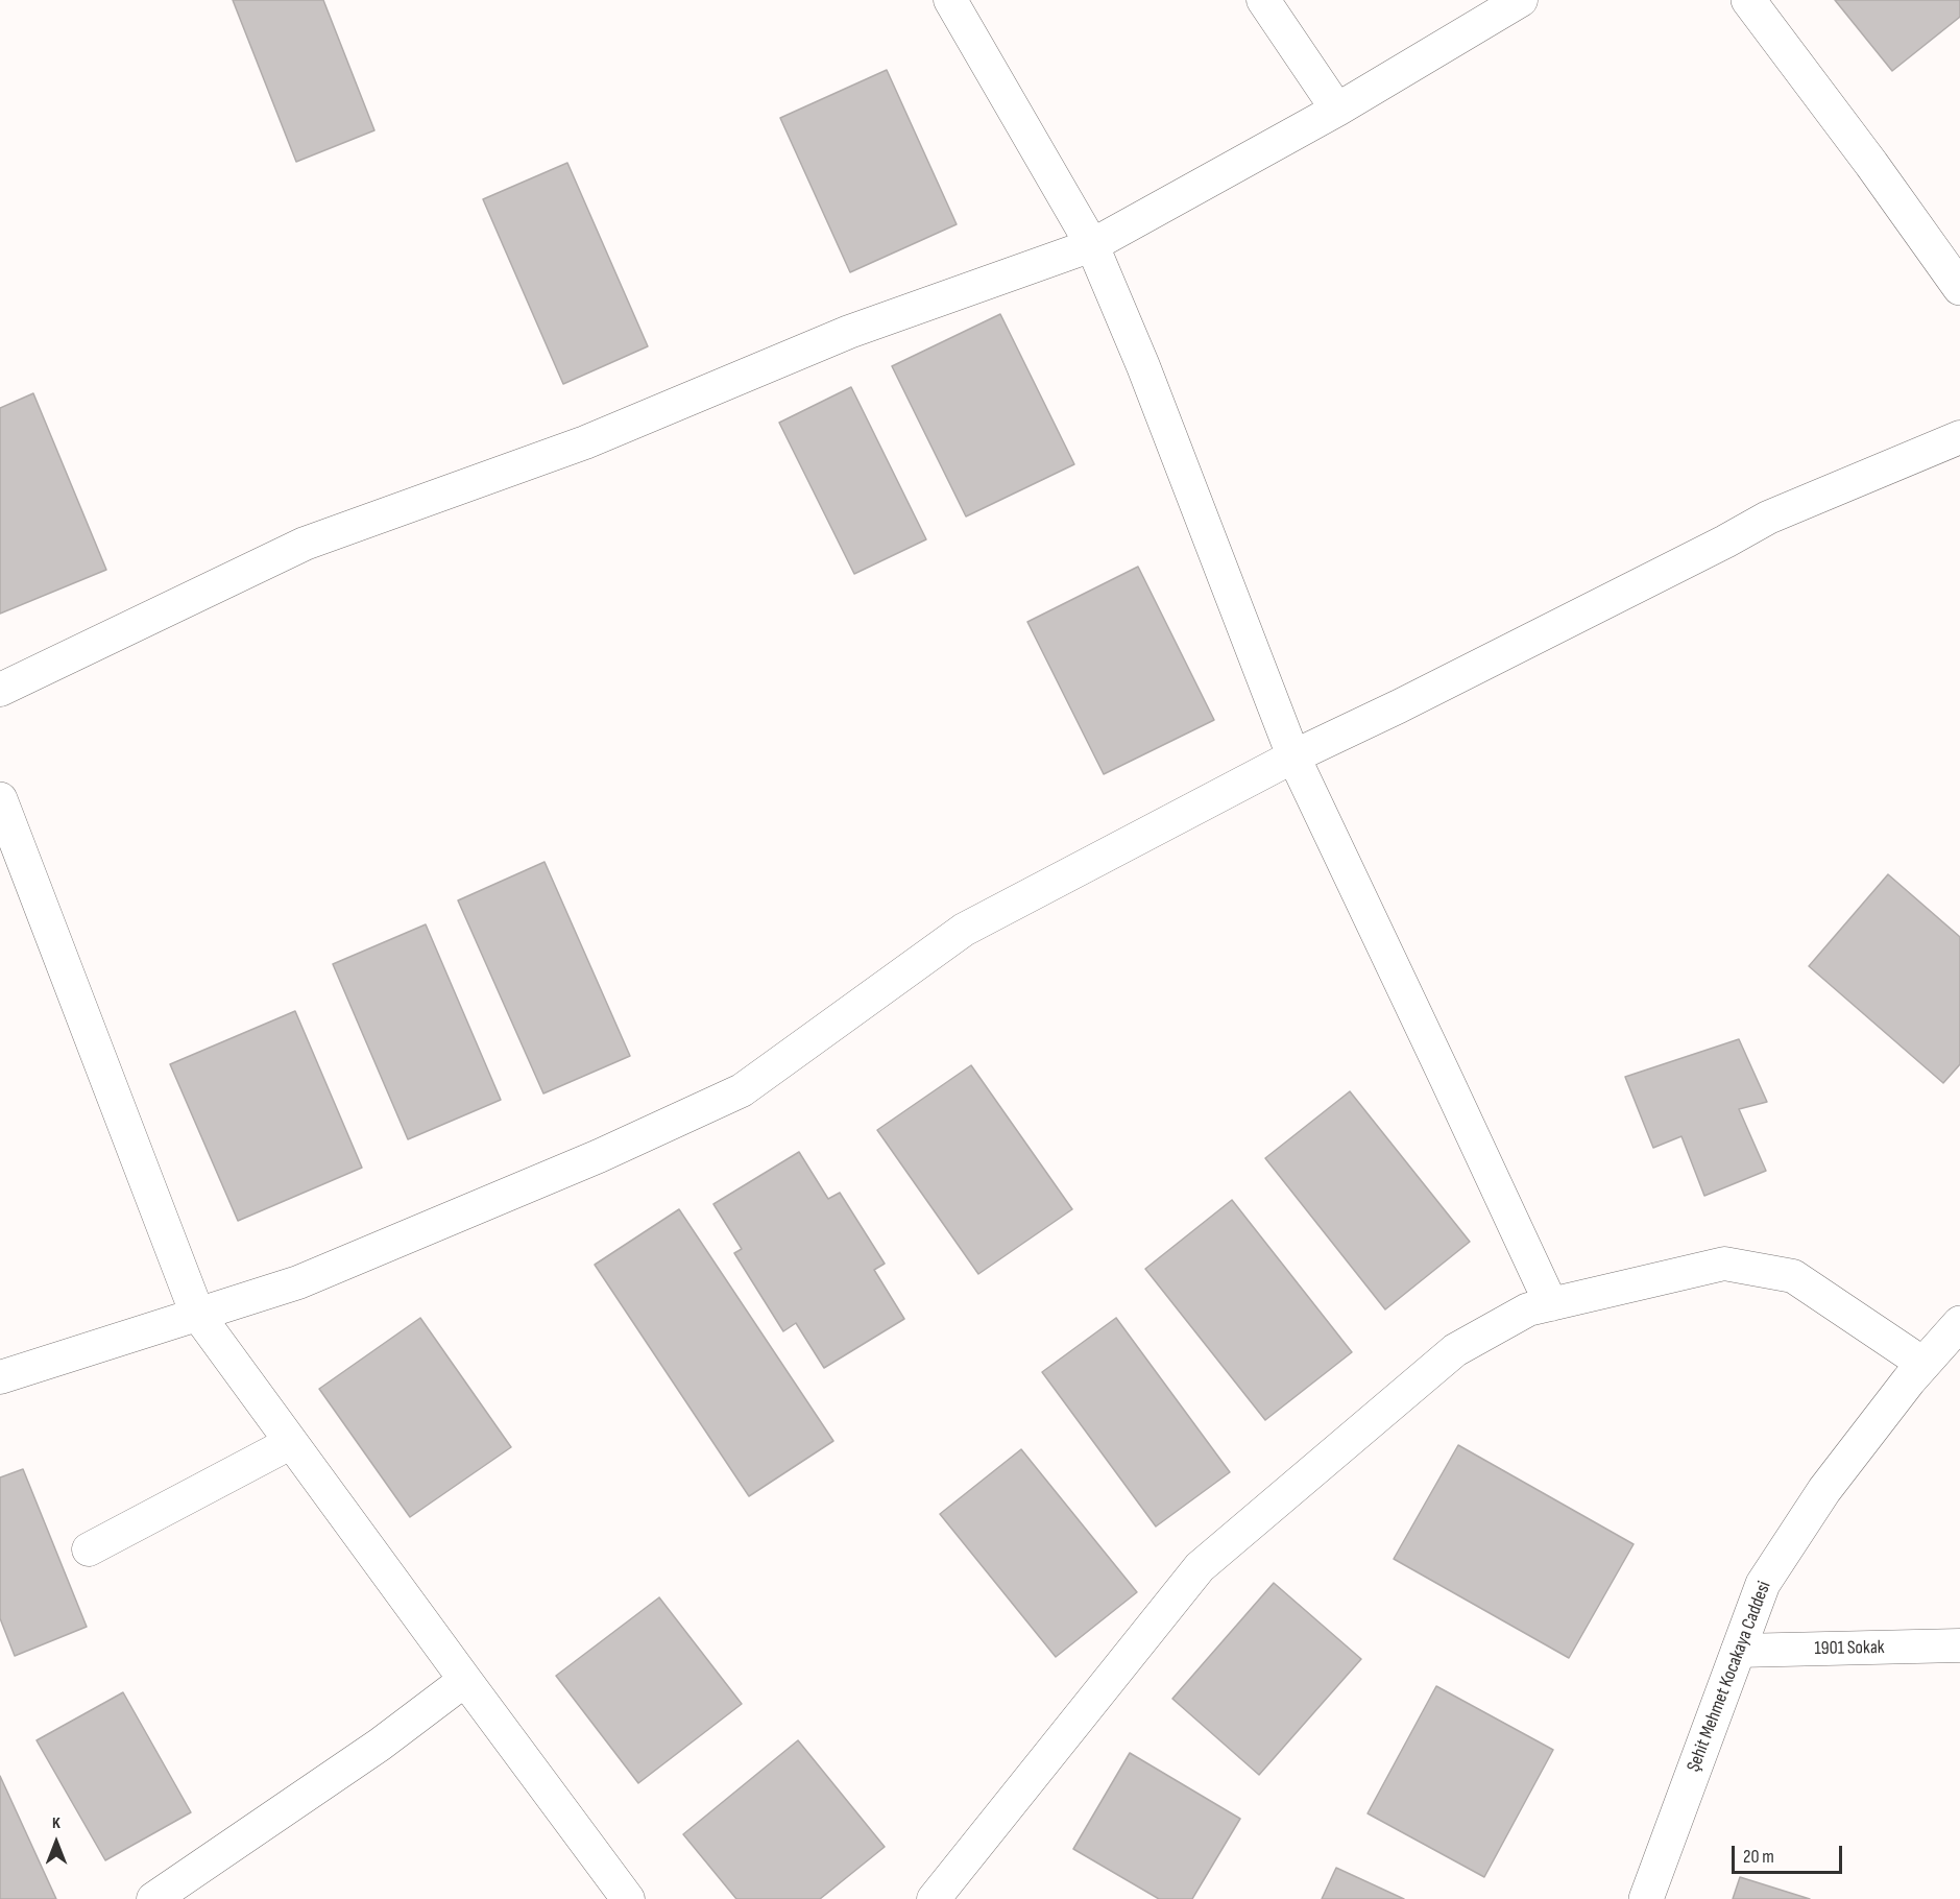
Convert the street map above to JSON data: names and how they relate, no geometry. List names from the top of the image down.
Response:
{
  "streets": {
    "street": ["1901 Sokak", "Şehit Mehmet Kocakaya Caddesi"]
  },
  "crossings": [
    ["1901 Sokak", "Şehit Mehmet Kocakaya Caddesi"]
  ],
  "scale_bar": "20 m",
  "north": "top"
}
